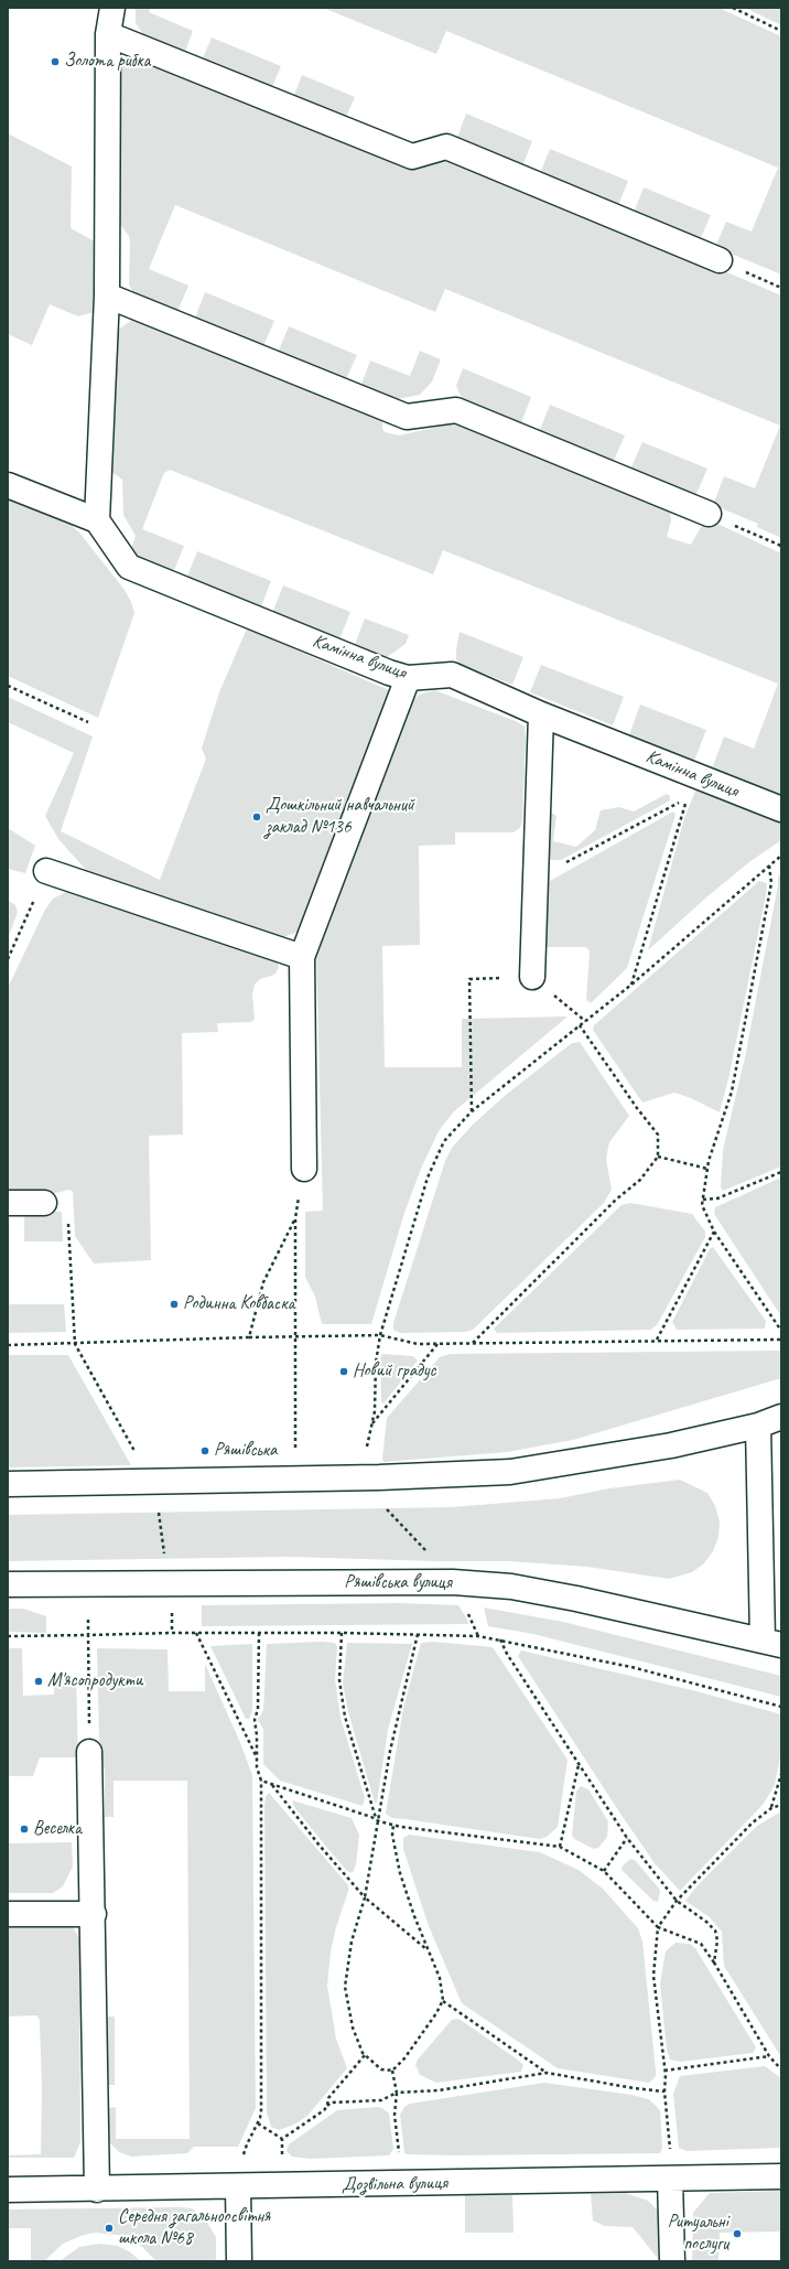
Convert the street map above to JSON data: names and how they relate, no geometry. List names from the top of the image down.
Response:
{
  "streets": {
    "main road": ["Камінна вулиця", "Ряшівська вулиця", "Дозвільна вулиця"]
  },
  "places": [
    "Золота рибка",
    "Дошкільний навчальний заклад №136",
    "Родинна Ковбаска",
    "Новий градус",
    "Ряшівська",
    "М'ясопродукти",
    "Веселка",
    "Середня загальноосвітня школа №68",
    "Ритуальні послуги"
  ]
}
